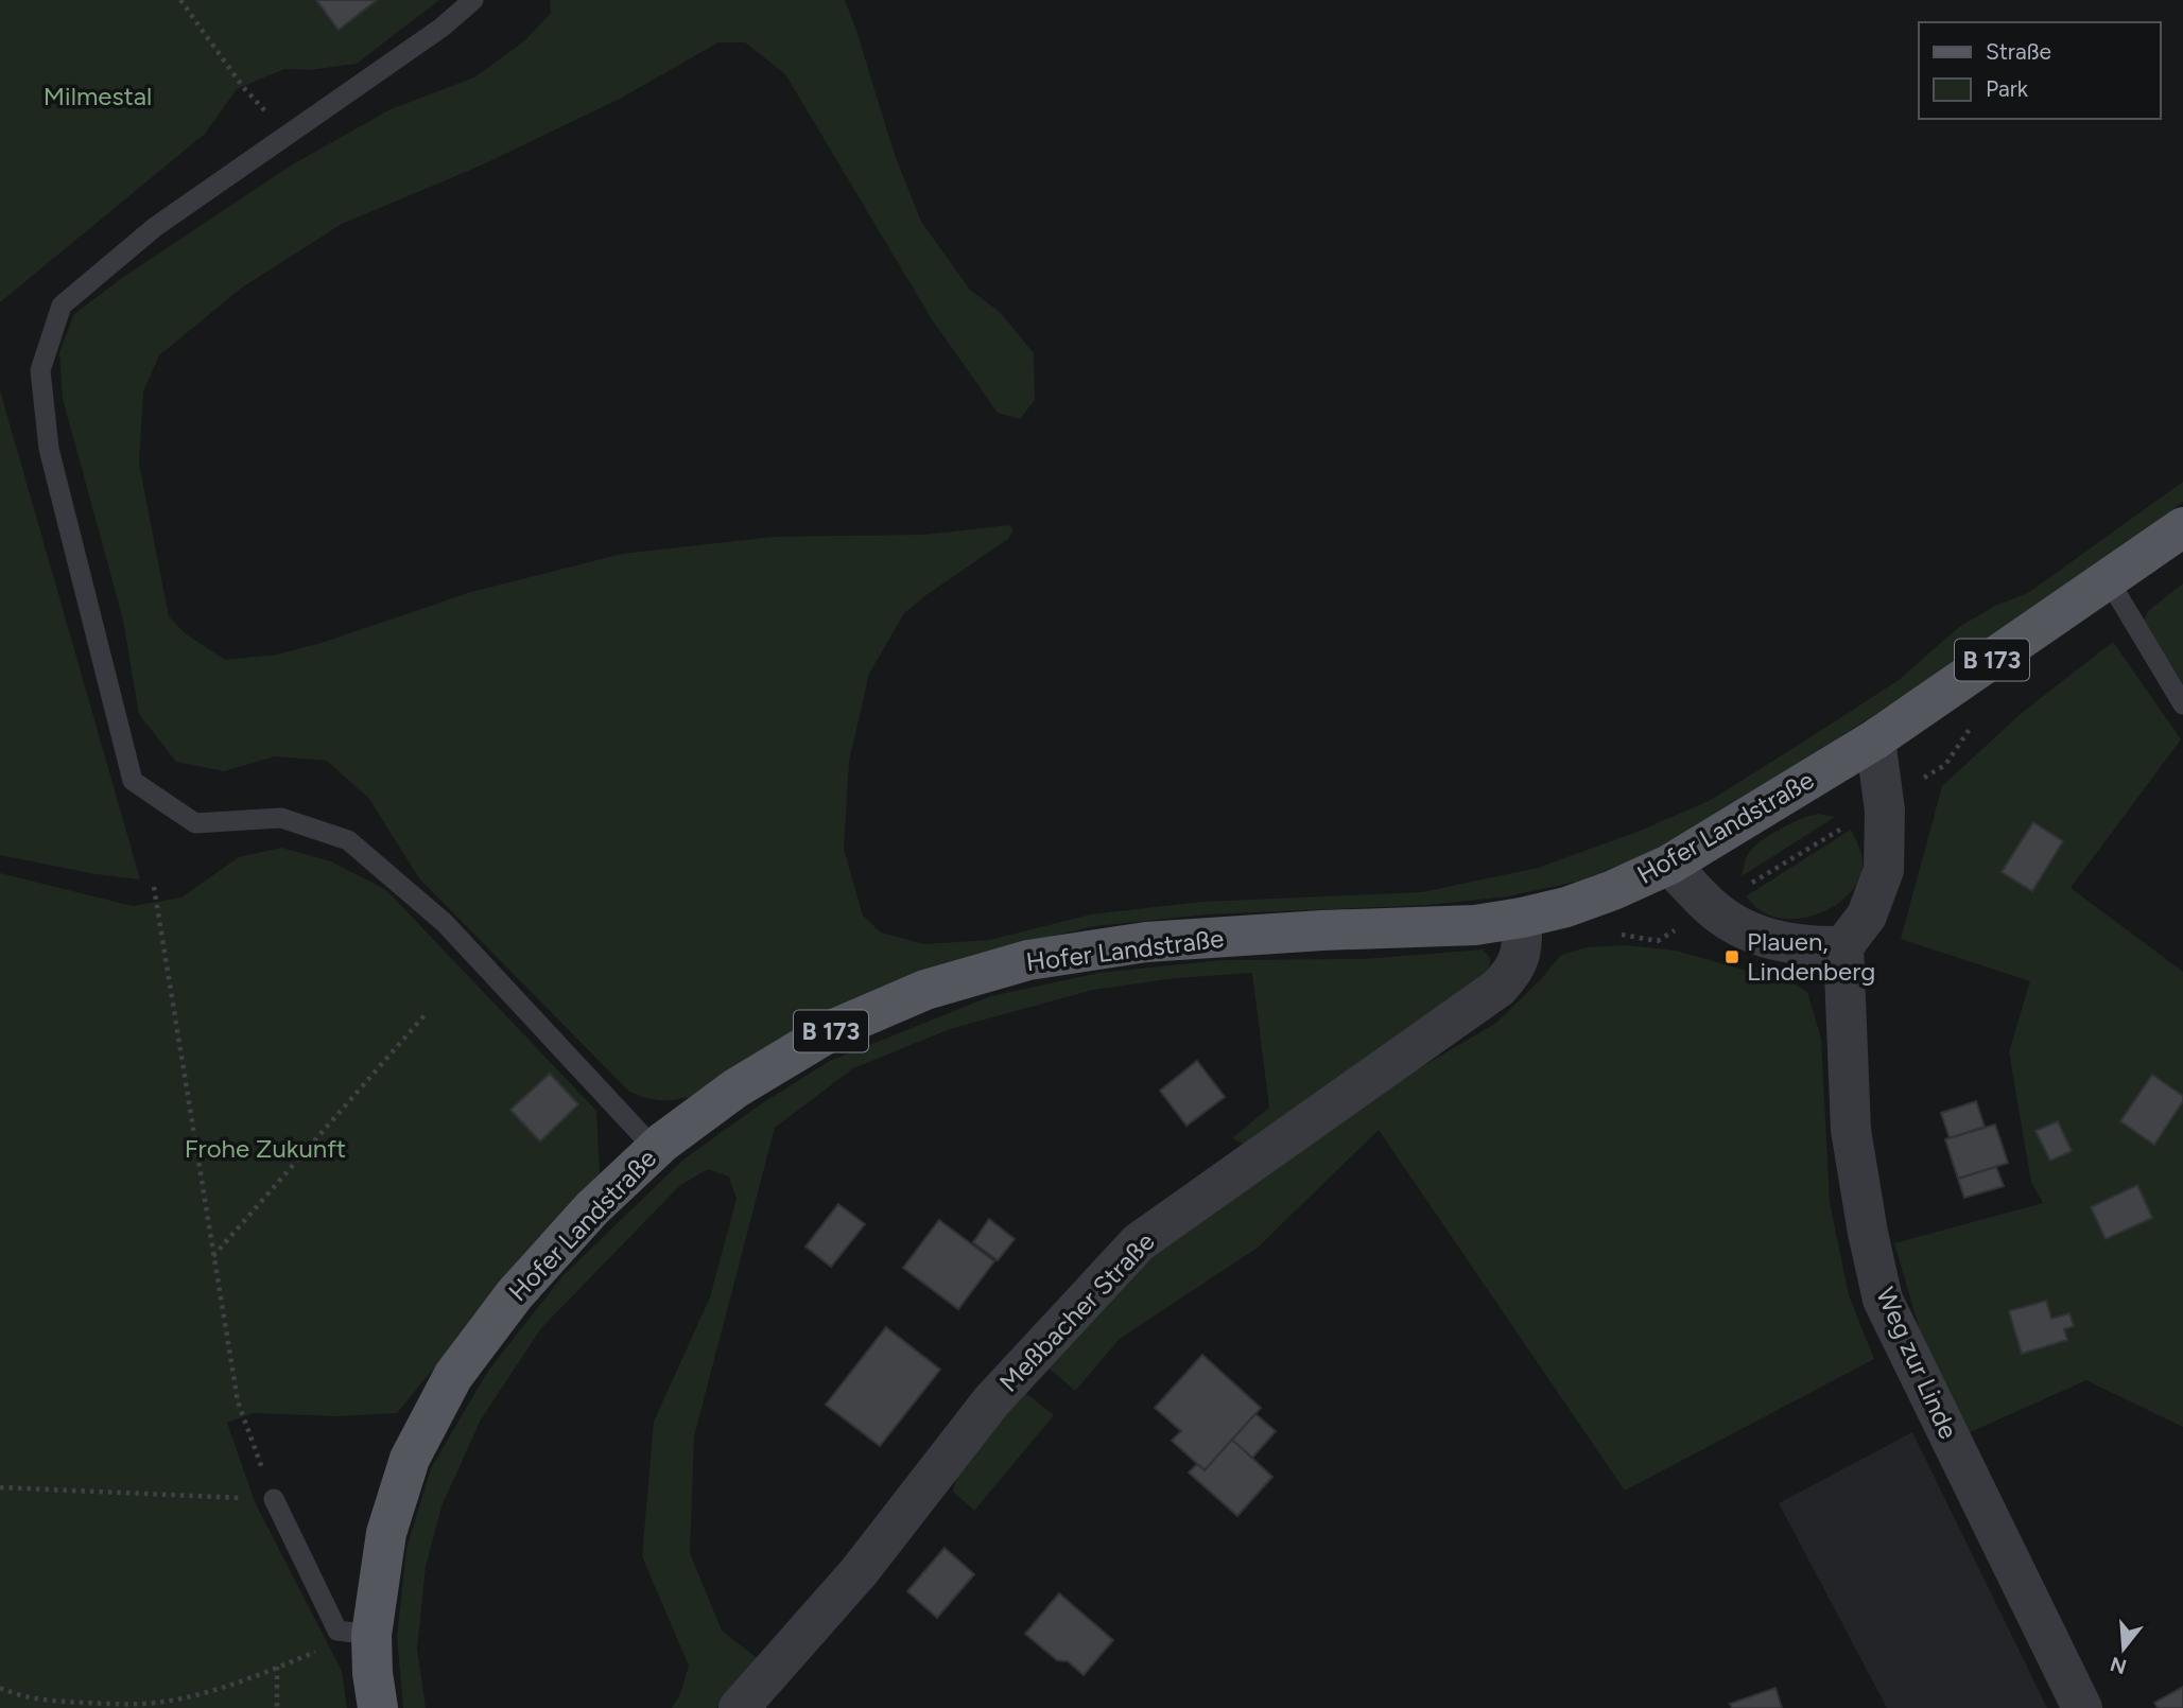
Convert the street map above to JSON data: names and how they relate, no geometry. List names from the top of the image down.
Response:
{
  "streets": {
    "main road": ["B 173", "Hofer Landstraße"],
    "street": ["Meßbacher Straße", "Weg zur Linde"]
  },
  "crossings": [
    ["Hofer Landstraße", "Meßbacher Straße"]
  ],
  "parks": ["Milmestal", "Frohe Zukunft"],
  "places": {
    "transit": ["Plauen, Lindenberg"]
  },
  "legend": ["Straße", "Park"],
  "north": "bottom"
}
